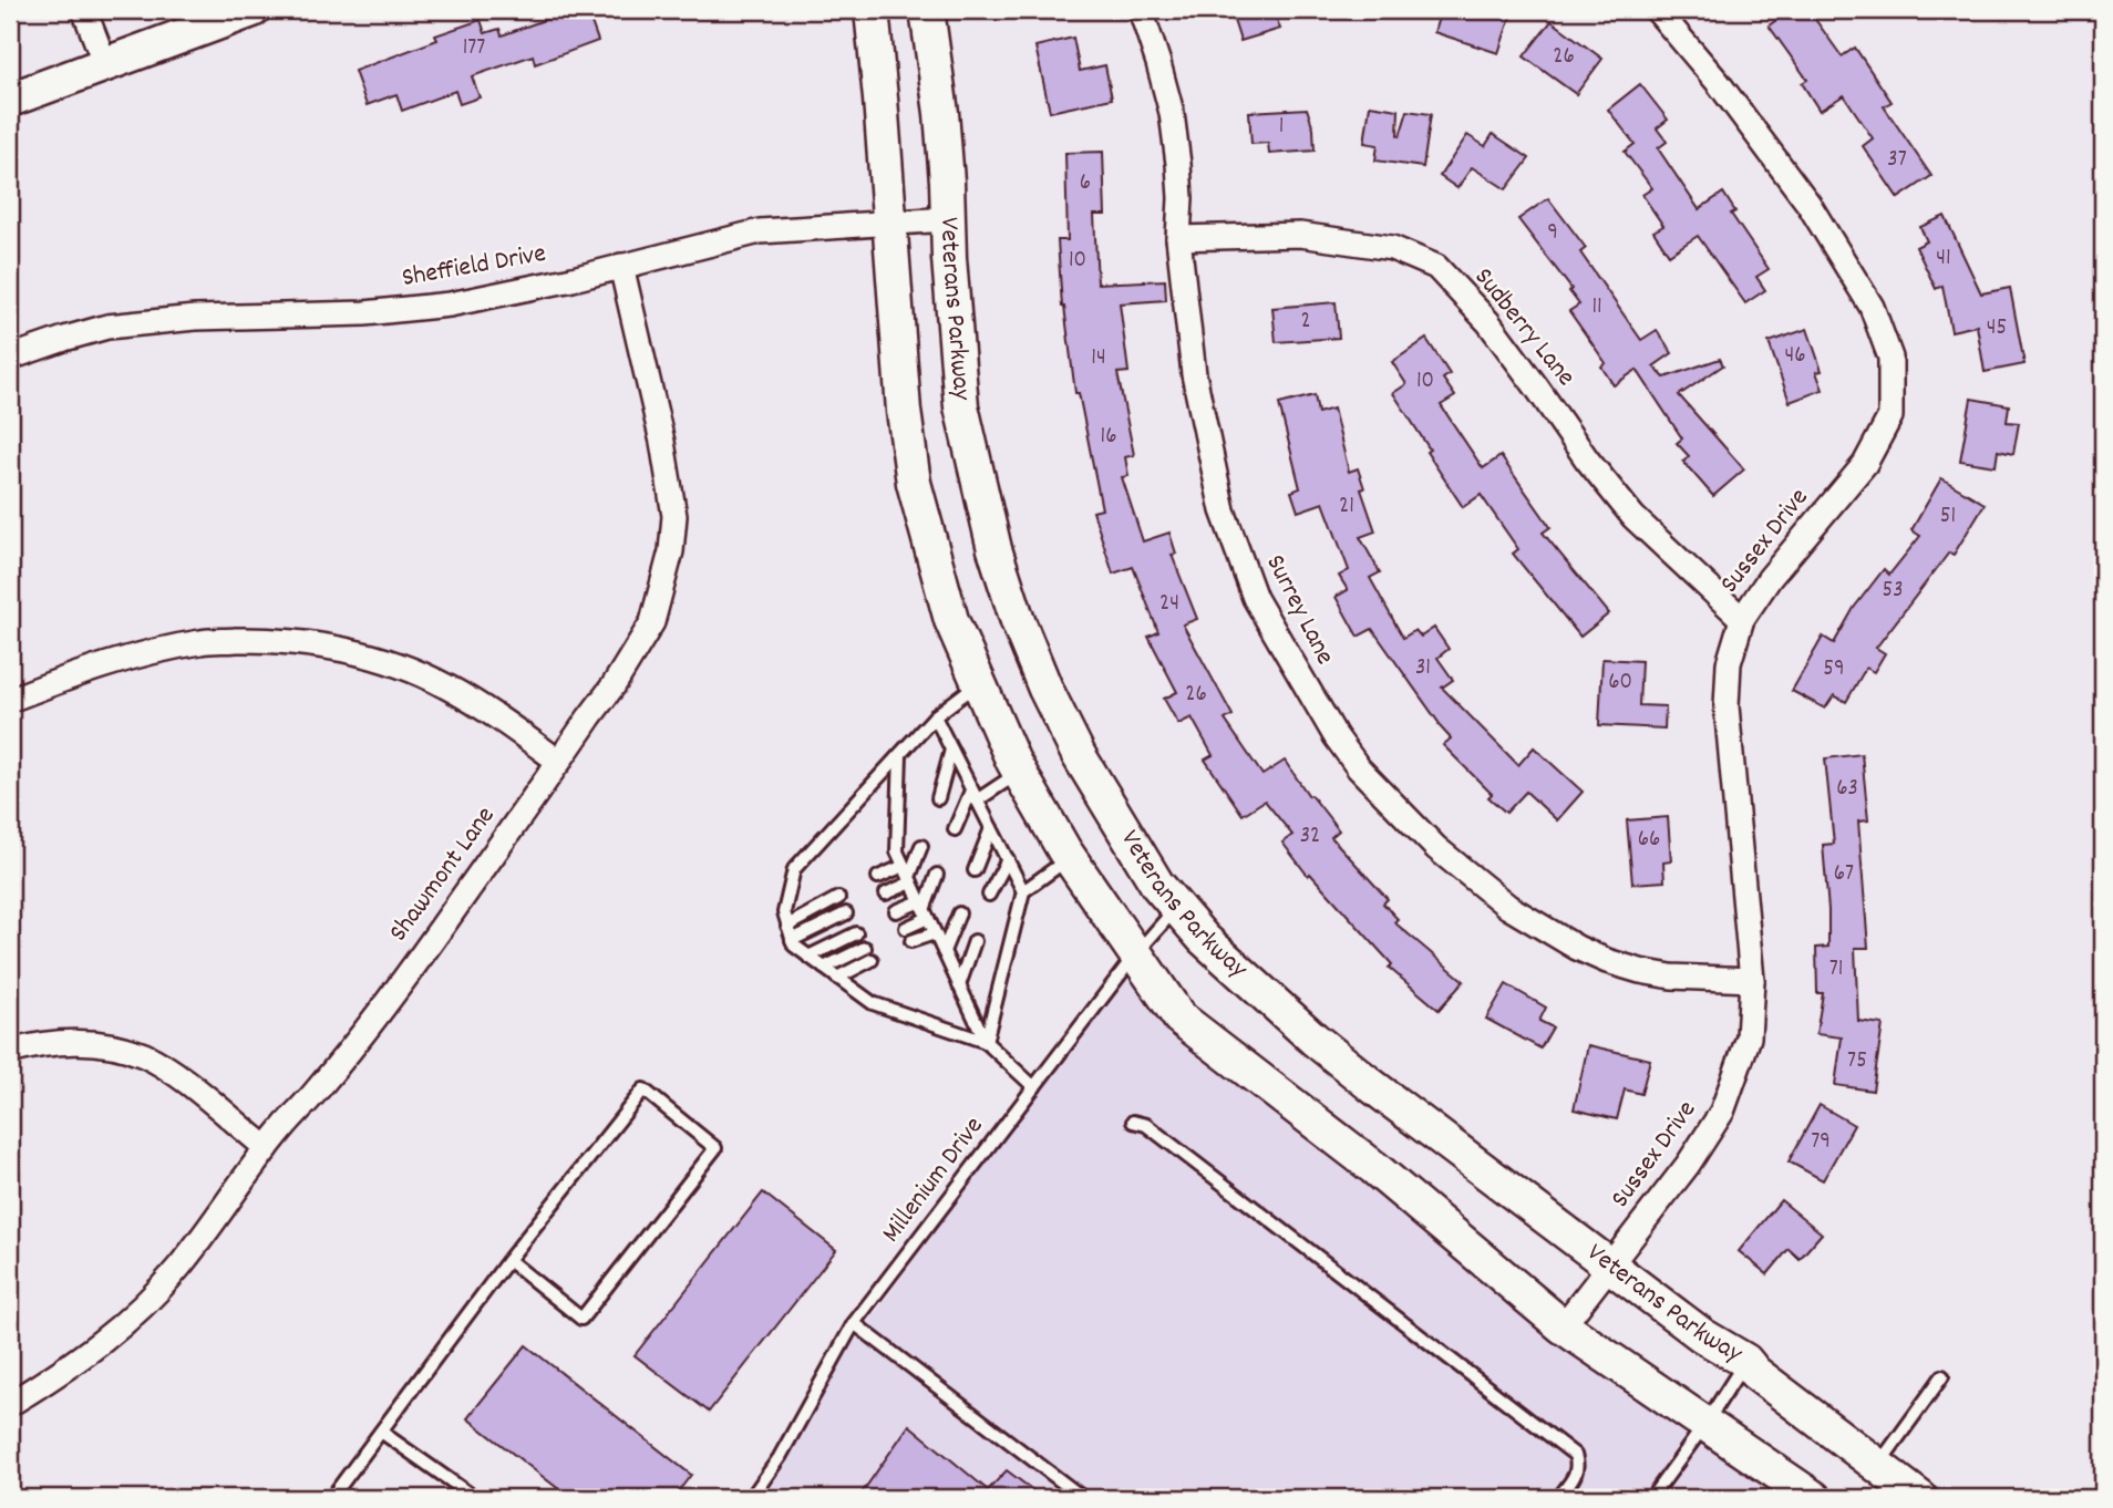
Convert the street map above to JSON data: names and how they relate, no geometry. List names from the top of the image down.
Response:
{
  "streets": {
    "main road": ["Veterans Parkway"],
    "street": [
      "Sheffield Drive",
      "Sudberry Lane",
      "Sussex Drive",
      "Surrey Lane",
      "Shawmont Lane"
    ],
    "lane": ["Millenium Drive"]
  },
  "crossings": [
    ["Sheffield Drive", "Veterans Parkway"],
    ["Sheffield Drive", "Shawmont Lane"],
    ["Veterans Parkway", "Sussex Drive"],
    ["Veterans Parkway", "Millenium Drive"],
    ["Sudberry Lane", "Sussex Drive"],
    ["Sudberry Lane", "Surrey Lane"],
    ["Sussex Drive", "Surrey Lane"]
  ],
  "house_numbers": [
    "177",
    "26",
    "1",
    "37",
    "6",
    "9",
    "41",
    "10",
    "11",
    "2",
    "45",
    "46",
    "14",
    "10",
    "16",
    "21",
    "51",
    "53",
    "24",
    "31",
    "59",
    "60",
    "26",
    "63",
    "32",
    "66",
    "67",
    "71",
    "75",
    "79"
  ]
}
